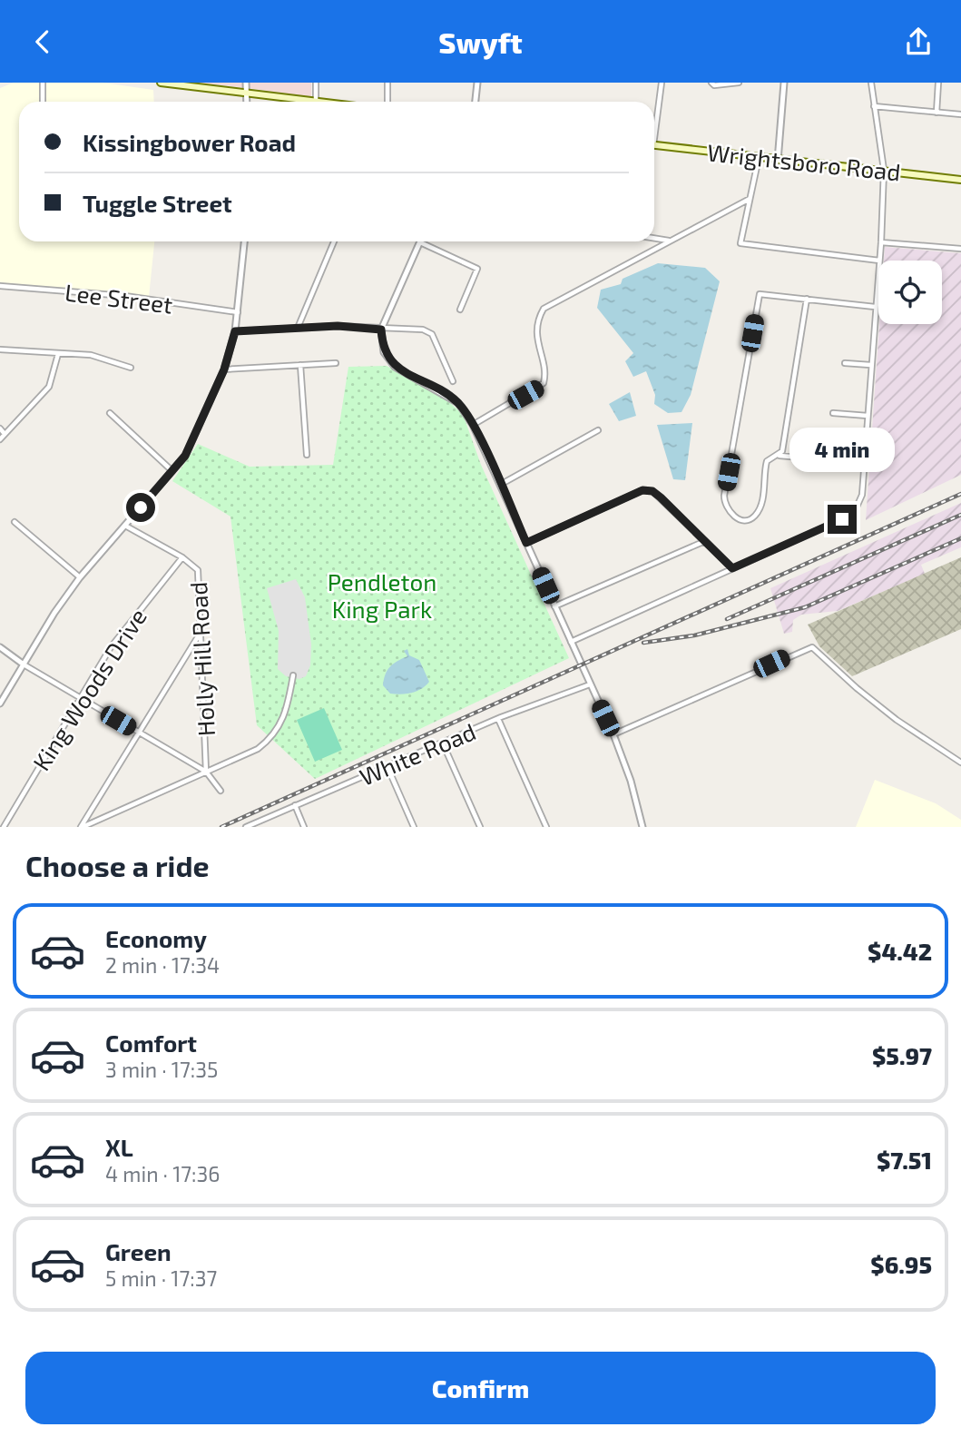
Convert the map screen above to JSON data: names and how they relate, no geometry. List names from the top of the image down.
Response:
{
  "streets": {
    "main road": ["Wrightsboro Road"],
    "street": [
      "Lee Street",
      "Holly Hill Road",
      "King Woods Drive",
      "White Road"
    ]
  },
  "crossings": [
    ["Holly Hill Road", "King Woods Drive"]
  ],
  "parks": ["Pendleton King Park"],
  "page": {
    "header": "Swyft",
    "banner": ["Kissingbower Road", "Tuggle Street"],
    "bubble": "4 min",
    "heading": "Choose a ride",
    "list": [
      {
        "name": "Economy",
        "note": "2 min · 17:34",
        "value": "$4.42"
      },
      {
        "name": "Comfort",
        "note": "3 min · 17:35",
        "value": "$5.97"
      },
      {
        "name": "XL",
        "note": "4 min · 17:36",
        "value": "$7.51"
      },
      {
        "name": "Green",
        "note": "5 min · 17:37",
        "value": "$6.95"
      }
    ],
    "buttons": "Confirm"
  }
}
